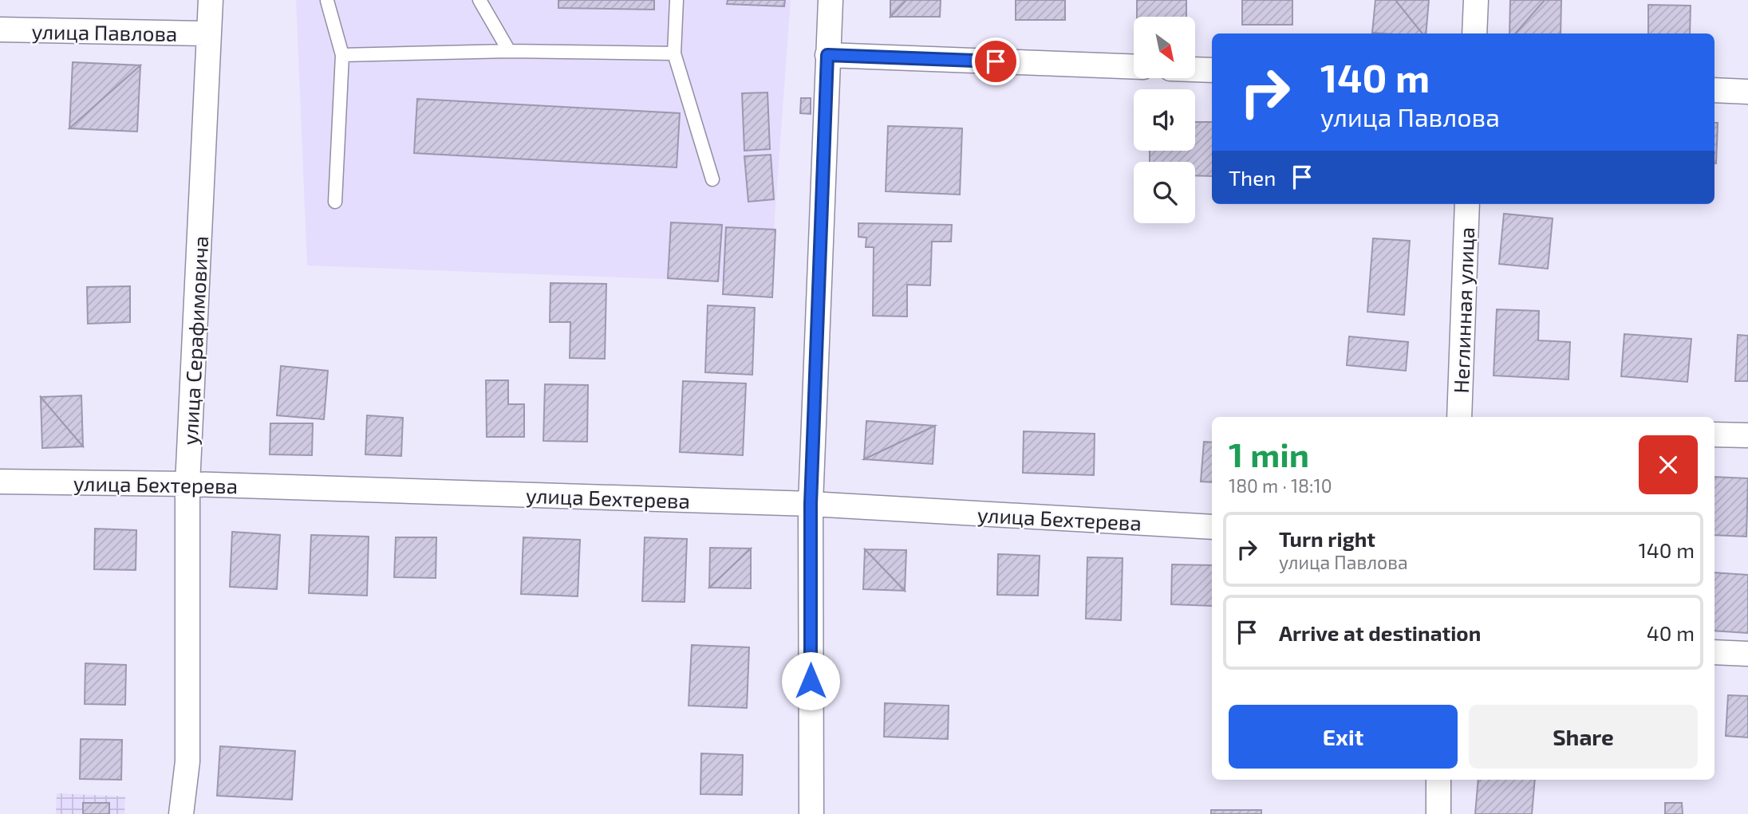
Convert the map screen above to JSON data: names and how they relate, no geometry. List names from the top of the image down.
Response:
{
  "streets": {
    "street": [
      "улица Павлова",
      "Неглинная улица",
      "улица Серафимовича",
      "улица Бехтерева"
    ]
  },
  "crossings": [
    ["улица Павлова", "улица Серафимовича"],
    ["улица Серафимовича", "улица Бехтерева"]
  ],
  "north": "bottom right",
  "page": {
    "turn": ["140 m", "улица Павлова"],
    "then": "Then",
    "heading": ["1 min", "180 m · 18:10"],
    "list": [
      {
        "name": "Turn right",
        "note": "улица Павлова",
        "value": "140 m"
      },
      {
        "name": "Arrive at destination",
        "value": "40 m"
      }
    ],
    "buttons": ["Exit", "Share"]
  }
}
